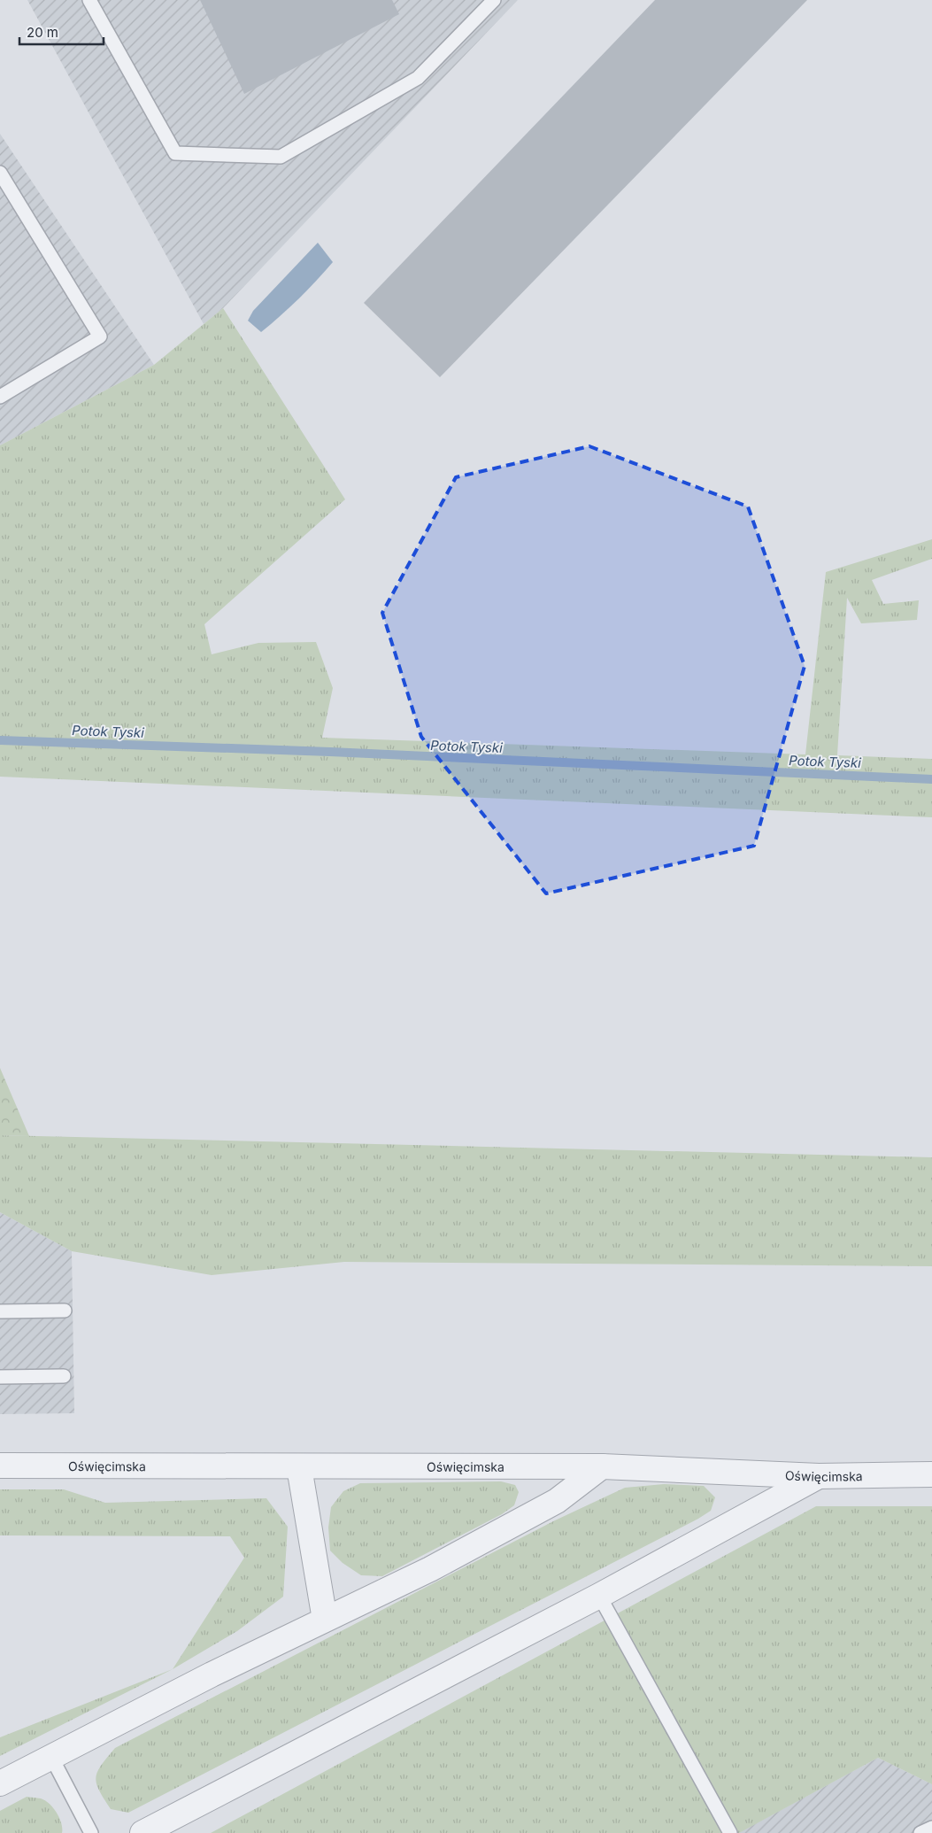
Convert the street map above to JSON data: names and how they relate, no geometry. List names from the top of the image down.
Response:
{
  "streets": {
    "street": ["Oświęcimska"]
  },
  "water": ["Potok Tyski"],
  "scale_bar": "20 m"
}
